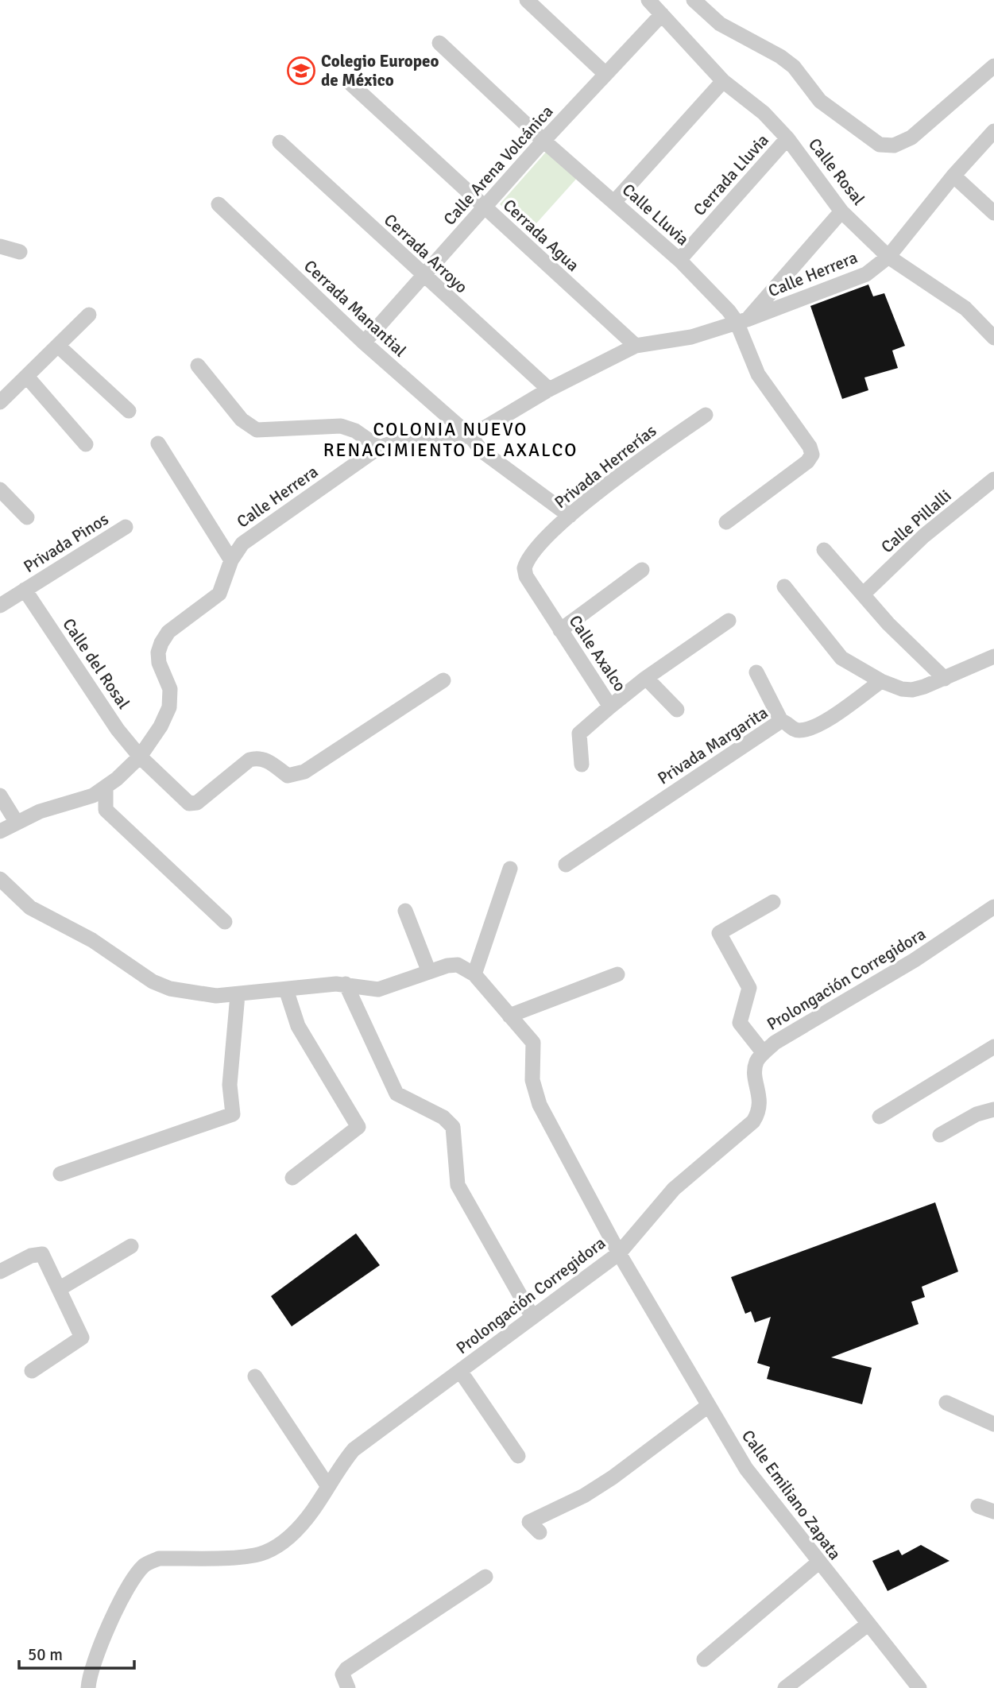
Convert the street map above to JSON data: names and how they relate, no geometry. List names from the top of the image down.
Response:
{
  "streets": {
    "street": [
      "Calle Arena Volcánica",
      "Calle Rosal",
      "Cerrada Lluvia",
      "Calle Lluvia",
      "Cerrada Agua",
      "Cerrada Arroyo",
      "Calle Herrera",
      "Cerrada Manantial",
      "Privada Herrerías",
      "Calle Pillalli",
      "Privada Pinos",
      "Calle Axalco",
      "Calle del Rosal",
      "Privada Margarita",
      "Prolongación Corregidora",
      "Calle Emiliano Zapata"
    ]
  },
  "crossings": [
    ["Calle Arena Volcánica", "Calle Rosal"],
    ["Calle Arena Volcánica", "Calle Lluvia"],
    ["Calle Arena Volcánica", "Cerrada Agua"],
    ["Calle Arena Volcánica", "Cerrada Arroyo"],
    ["Calle Arena Volcánica", "Cerrada Manantial"],
    ["Calle Rosal", "Cerrada Lluvia"],
    ["Calle Rosal", "Calle Herrera"],
    ["Cerrada Lluvia", "Calle Lluvia"],
    ["Calle Lluvia", "Calle Herrera"],
    ["Cerrada Agua", "Calle Herrera"],
    ["Cerrada Arroyo", "Calle Herrera"],
    ["Calle Herrera", "Cerrada Manantial"],
    ["Calle Herrera", "Calle del Rosal"],
    ["Cerrada Manantial", "Privada Herrerías"],
    ["Privada Herrerías", "Calle Axalco"],
    ["Privada Pinos", "Calle del Rosal"],
    ["Prolongación Corregidora", "Calle Emiliano Zapata"]
  ],
  "districts": ["COLONIA NUEVO RENACIMIENTO DE AXALCO"],
  "places": {
    "school or university": ["Colegio Europeo de México"]
  },
  "scale_bar": "50 m"
}
